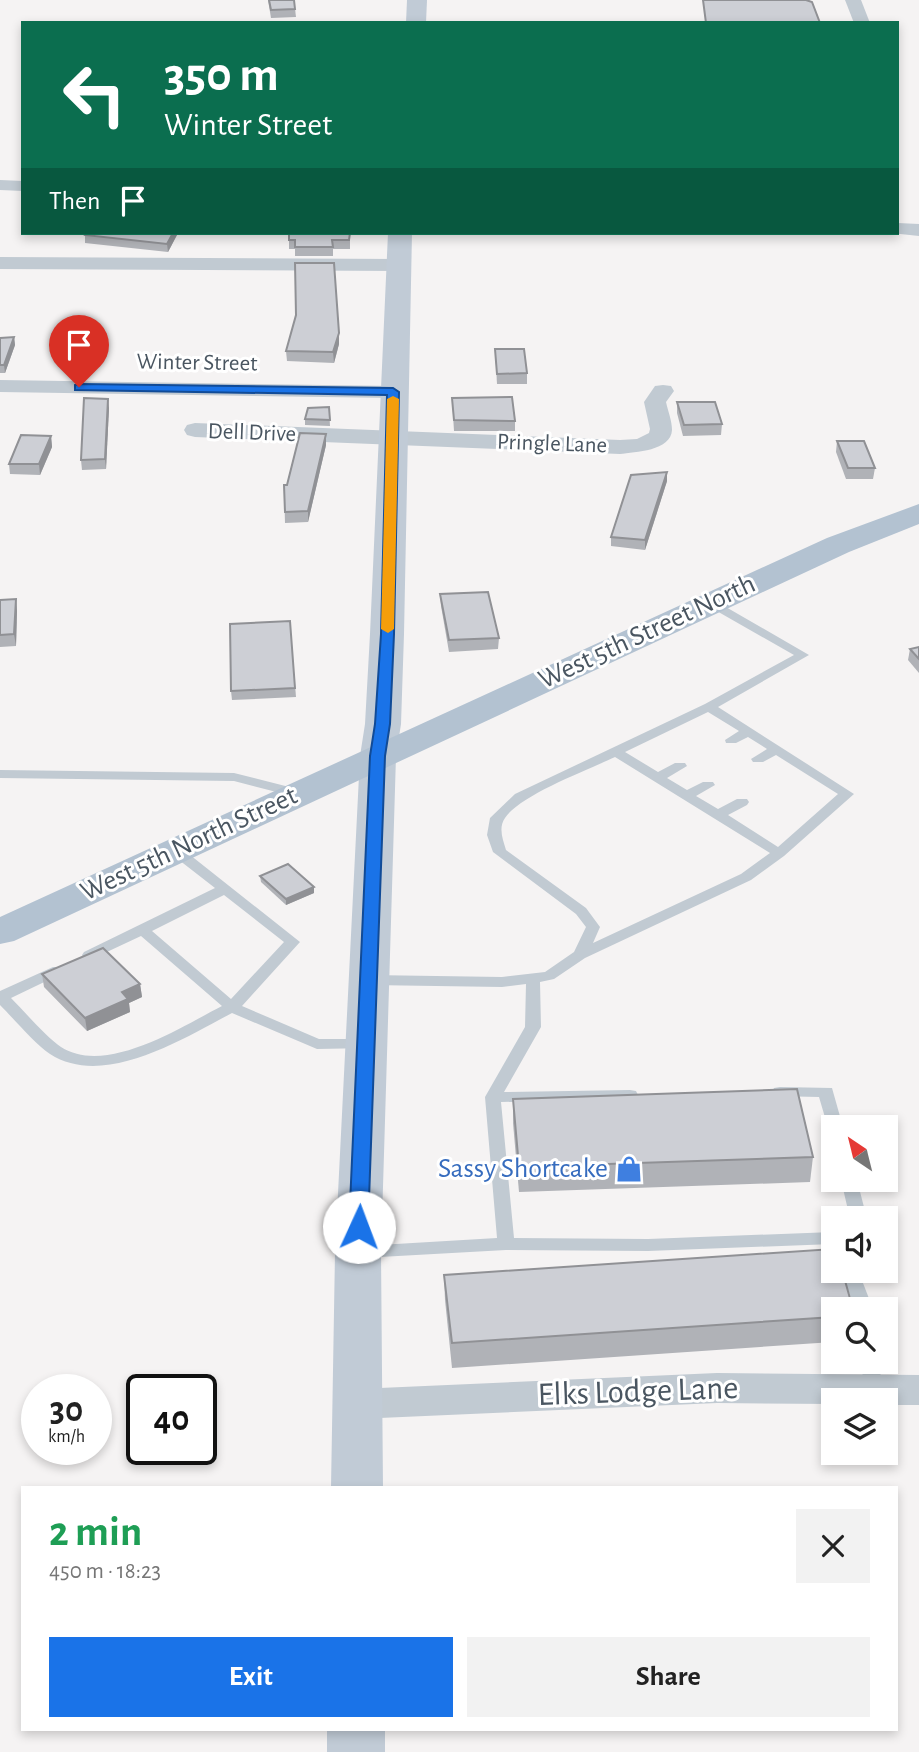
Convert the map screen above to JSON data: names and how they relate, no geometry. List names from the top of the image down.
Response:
{
  "streets": {
    "main road": ["West 5th Street North", "West 5th North Street"],
    "street": [
      "Winter Street",
      "Dell Drive",
      "Pringle Lane",
      "Elks Lodge Lane"
    ]
  },
  "crossings": [
    ["Dell Drive", "Pringle Lane"],
    ["West 5th Street North", "West 5th North Street"]
  ],
  "places": {
    "shop": ["Sassy Shortcake"]
  },
  "north": "top left",
  "page": {
    "turn": ["350 m", "Winter Street"],
    "then": "Then",
    "speed": "30 km/h",
    "limit": "40",
    "heading": ["2 min", "450 m · 18:23"],
    "buttons": ["Exit", "Share"]
  }
}
